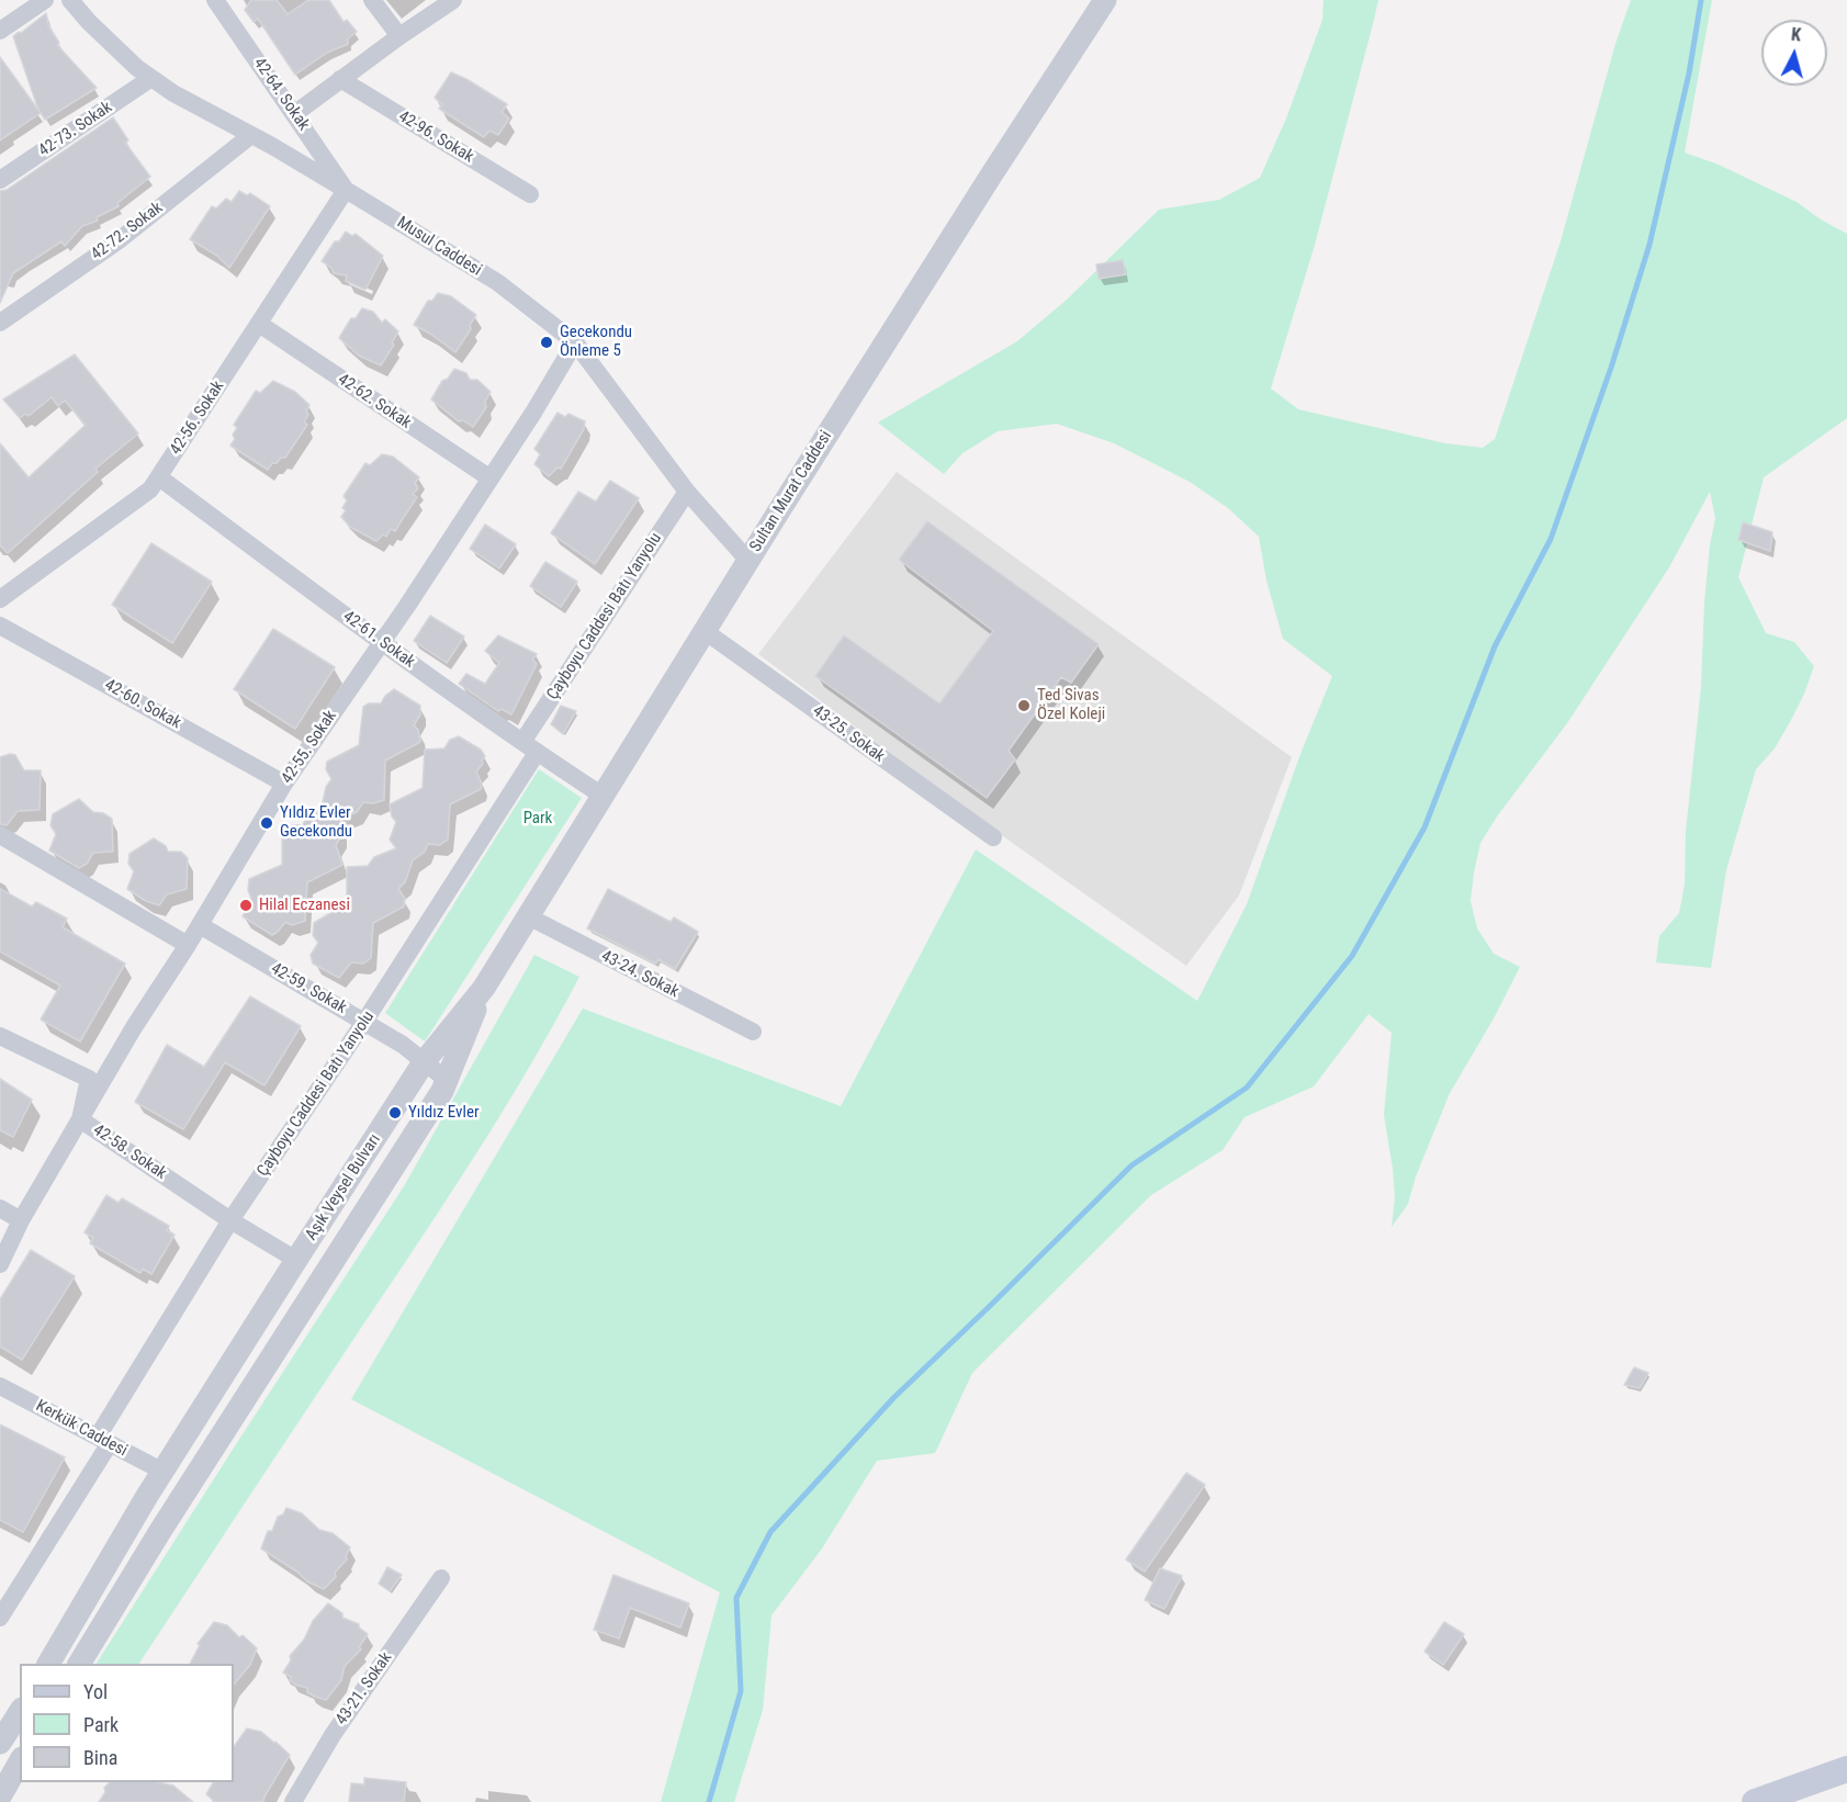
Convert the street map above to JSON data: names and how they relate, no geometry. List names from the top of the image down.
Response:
{
  "streets": {
    "street": [
      "42-64. Sokak",
      "42-73. Sokak",
      "42-96. Sokak",
      "42-72. Sokak",
      "Musul Caddesi",
      "42-62. Sokak",
      "42-56. Sokak",
      "Sultan Murat Caddesi",
      "Çayboyu Caddesi Batı Yanyolu",
      "42-61. Sokak",
      "42-60. Sokak",
      "43-25. Sokak",
      "42-55. Sokak",
      "43-24. Sokak",
      "42-59. Sokak",
      "42-58. Sokak",
      "Aşık Veysel Bulvarı",
      "Kerkük Caddesi",
      "43-21. Sokak"
    ]
  },
  "crossings": [
    ["42-64. Sokak", "Musul Caddesi"],
    ["42-64. Sokak", "42-56. Sokak"],
    ["42-73. Sokak", "Musul Caddesi"],
    ["42-72. Sokak", "Musul Caddesi"],
    ["Musul Caddesi", "42-56. Sokak"],
    ["Musul Caddesi", "Sultan Murat Caddesi"],
    ["Musul Caddesi", "Çayboyu Caddesi Batı Yanyolu"],
    ["Musul Caddesi", "42-55. Sokak"],
    ["42-62. Sokak", "42-56. Sokak"],
    ["42-62. Sokak", "42-55. Sokak"],
    ["42-56. Sokak", "42-61. Sokak"],
    ["Sultan Murat Caddesi", "42-61. Sokak"],
    ["Sultan Murat Caddesi", "43-25. Sokak"],
    ["Sultan Murat Caddesi", "43-24. Sokak"],
    ["Sultan Murat Caddesi", "Aşık Veysel Bulvarı"],
    ["Çayboyu Caddesi Batı Yanyolu", "42-61. Sokak"],
    ["Çayboyu Caddesi Batı Yanyolu", "42-59. Sokak"],
    ["Çayboyu Caddesi Batı Yanyolu", "42-58. Sokak"],
    ["Çayboyu Caddesi Batı Yanyolu", "Kerkük Caddesi"],
    ["42-61. Sokak", "42-55. Sokak"],
    ["42-60. Sokak", "42-55. Sokak"],
    ["42-55. Sokak", "42-59. Sokak"],
    ["42-55. Sokak", "42-58. Sokak"],
    ["42-59. Sokak", "Aşık Veysel Bulvarı"],
    ["42-58. Sokak", "Aşık Veysel Bulvarı"],
    ["Aşık Veysel Bulvarı", "Kerkük Caddesi"]
  ],
  "parks": ["Park"],
  "places": [
    "Gecekondu Önleme 5",
    "Ted Sivas Özel Koleji",
    "Yıldız Evler Gecekondu",
    "Hilal Eczanesi",
    "Yıldız Evler"
  ],
  "legend": ["Yol", "Park", "Bina"],
  "north": "top"
}
